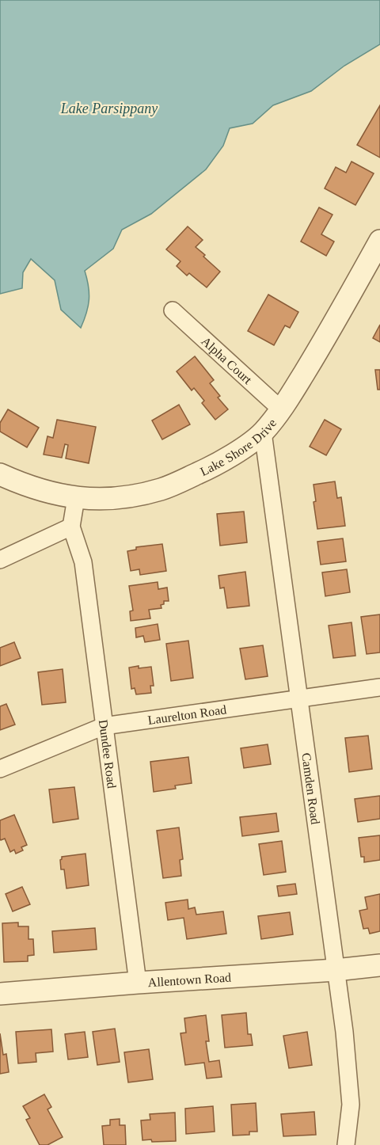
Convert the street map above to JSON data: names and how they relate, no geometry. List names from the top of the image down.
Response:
{
  "streets": {
    "street": [
      "Alpha Court",
      "Lake Shore Drive",
      "Laurelton Road",
      "Dundee Road",
      "Camden Road",
      "Allentown Road"
    ]
  },
  "crossings": [
    ["Alpha Court", "Lake Shore Drive"],
    ["Lake Shore Drive", "Camden Road"],
    ["Laurelton Road", "Dundee Road"],
    ["Laurelton Road", "Camden Road"],
    ["Dundee Road", "Allentown Road"],
    ["Camden Road", "Allentown Road"]
  ],
  "water": ["Lake Parsippany"]
}
